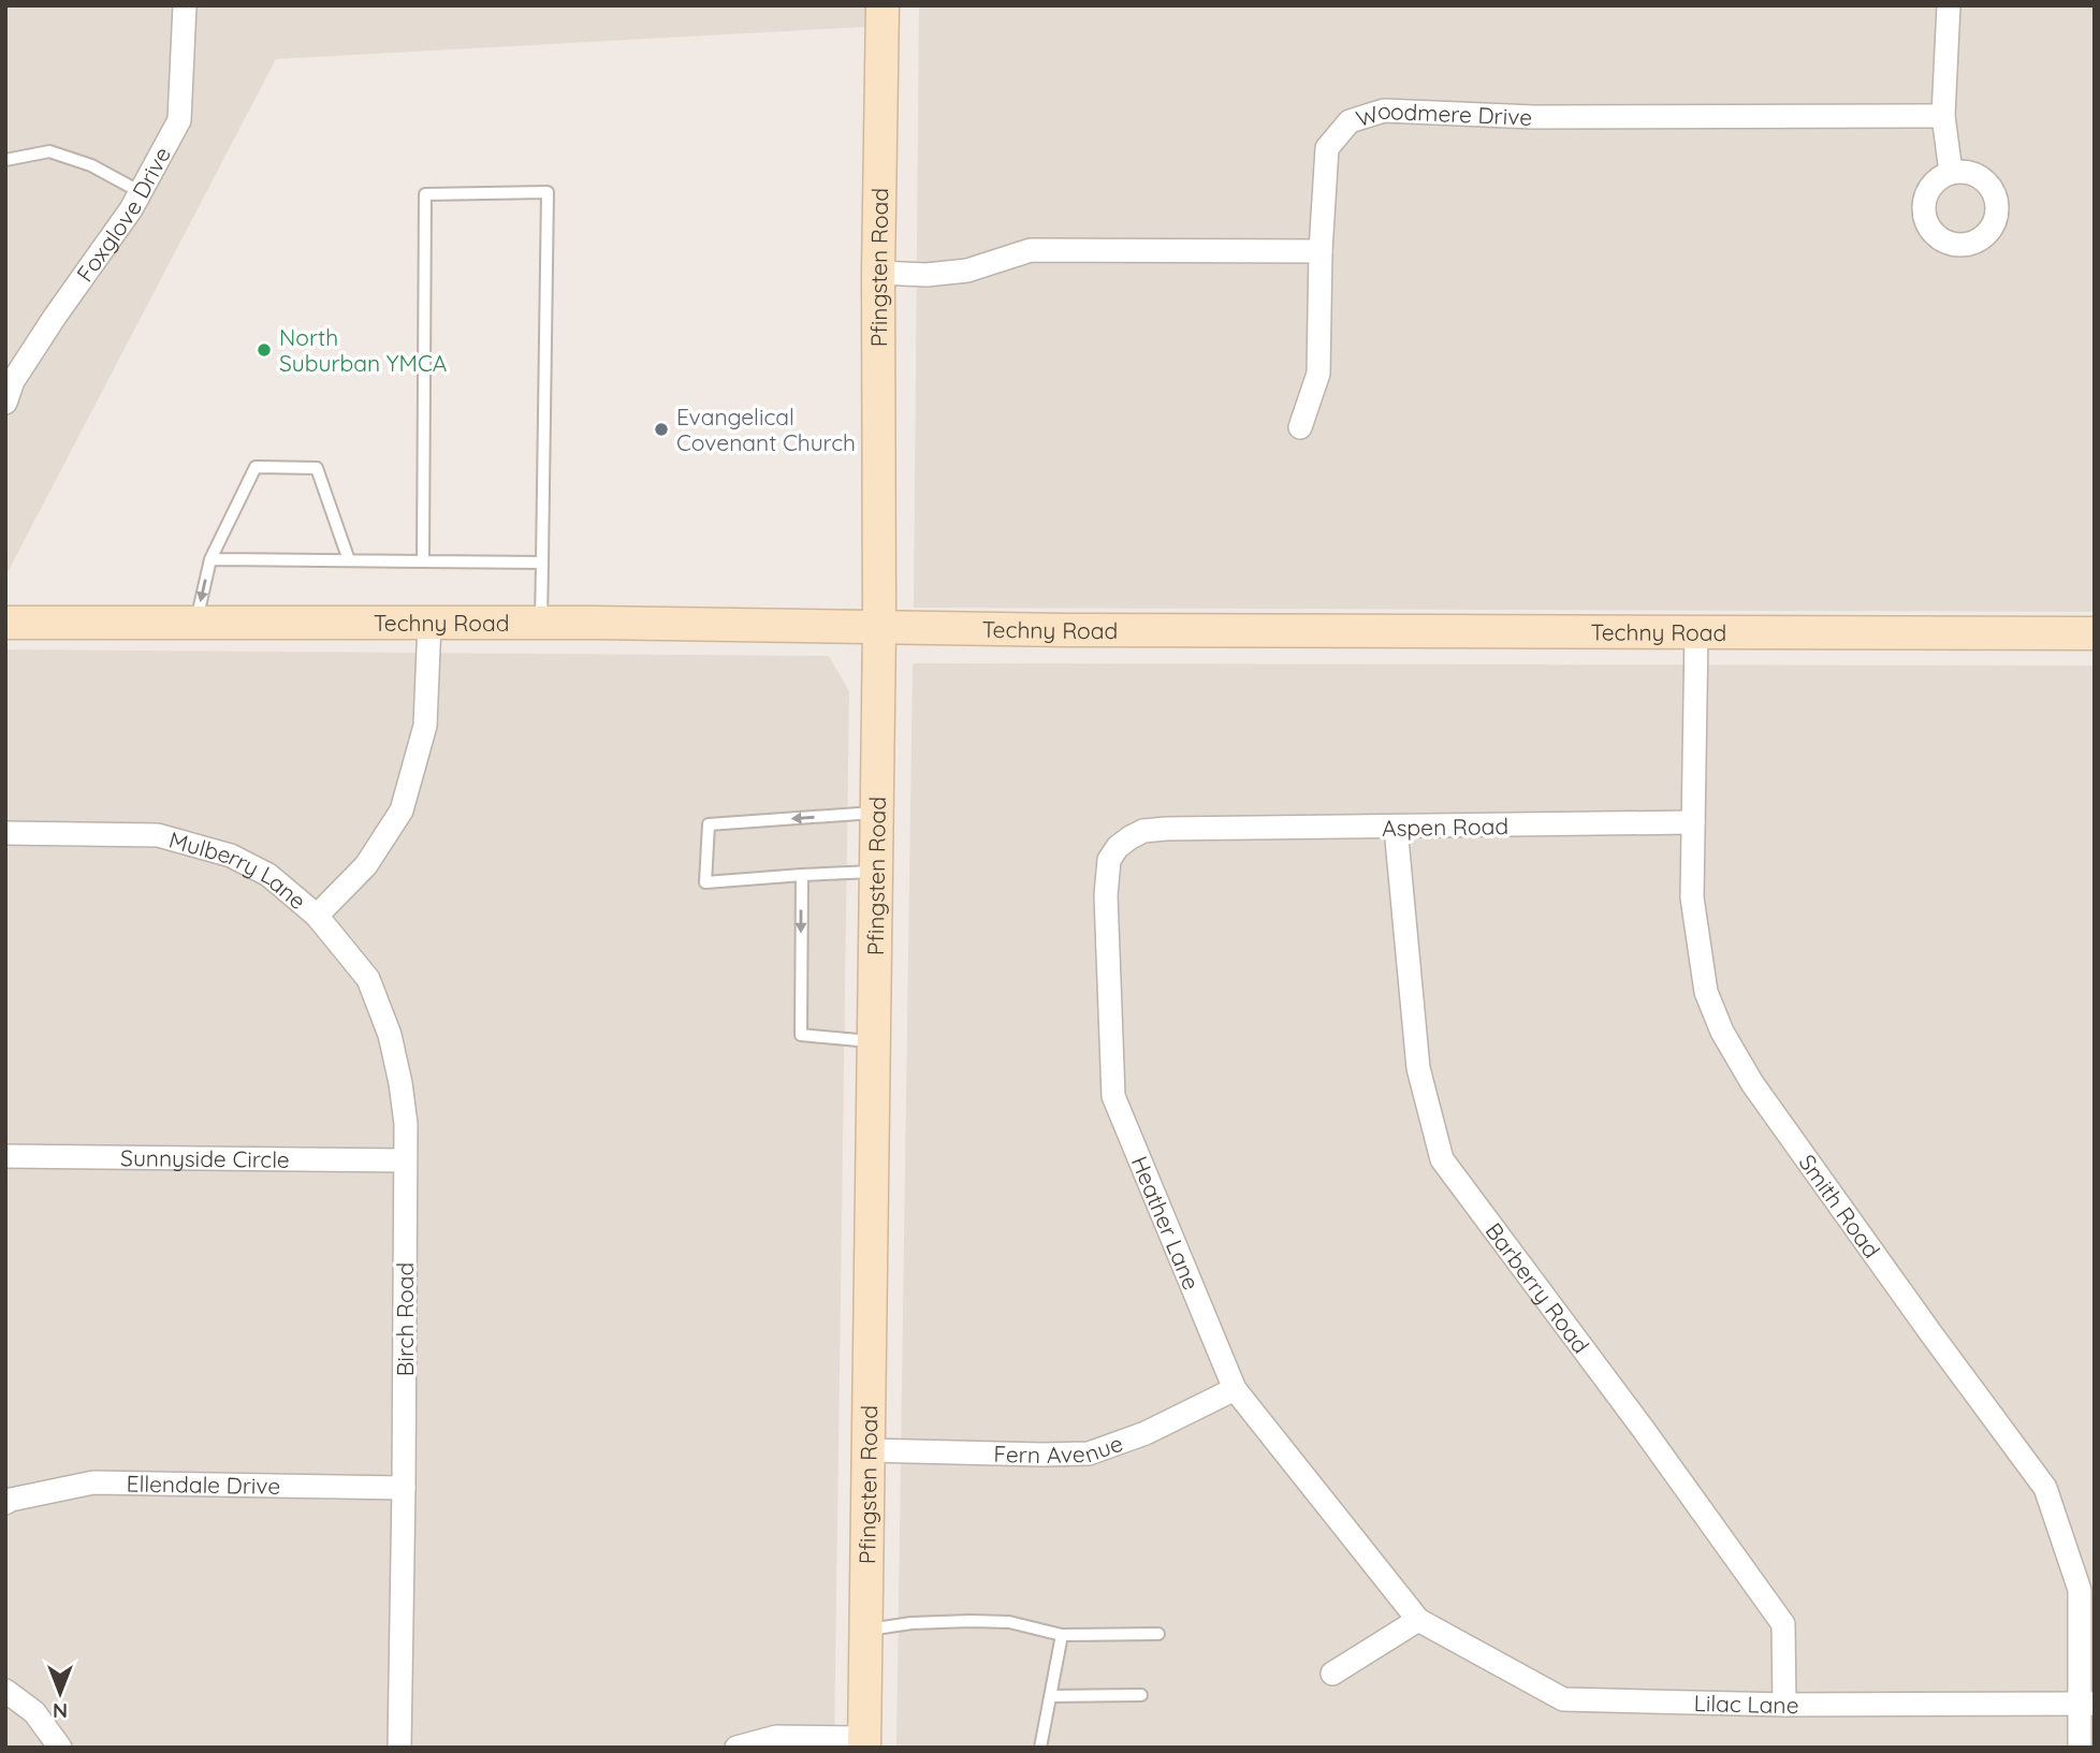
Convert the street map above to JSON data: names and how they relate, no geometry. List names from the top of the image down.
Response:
{
  "streets": {
    "main road": ["Pfingsten Road", "Techny Road"],
    "street": [
      "Woodmere Drive",
      "Foxglove Drive",
      "Aspen Road",
      "Mulberry Lane",
      "Sunnyside Circle",
      "Smith Road",
      "Heather Lane",
      "Barberry Road",
      "Birch Road",
      "Fern Avenue",
      "Ellendale Drive",
      "Lilac Lane"
    ]
  },
  "crossings": [
    ["Pfingsten Road", "Techny Road"],
    ["Pfingsten Road", "Fern Avenue"],
    ["Techny Road", "Mulberry Lane"],
    ["Techny Road", "Smith Road"],
    ["Aspen Road", "Smith Road"],
    ["Aspen Road", "Heather Lane"],
    ["Aspen Road", "Barberry Road"],
    ["Mulberry Lane", "Birch Road"],
    ["Sunnyside Circle", "Birch Road"],
    ["Smith Road", "Lilac Lane"],
    ["Heather Lane", "Fern Avenue"],
    ["Heather Lane", "Lilac Lane"],
    ["Barberry Road", "Lilac Lane"],
    ["Birch Road", "Ellendale Drive"]
  ],
  "places": ["North Suburban YMCA", "Evangelical Covenant Church"],
  "north": "bottom"
}
